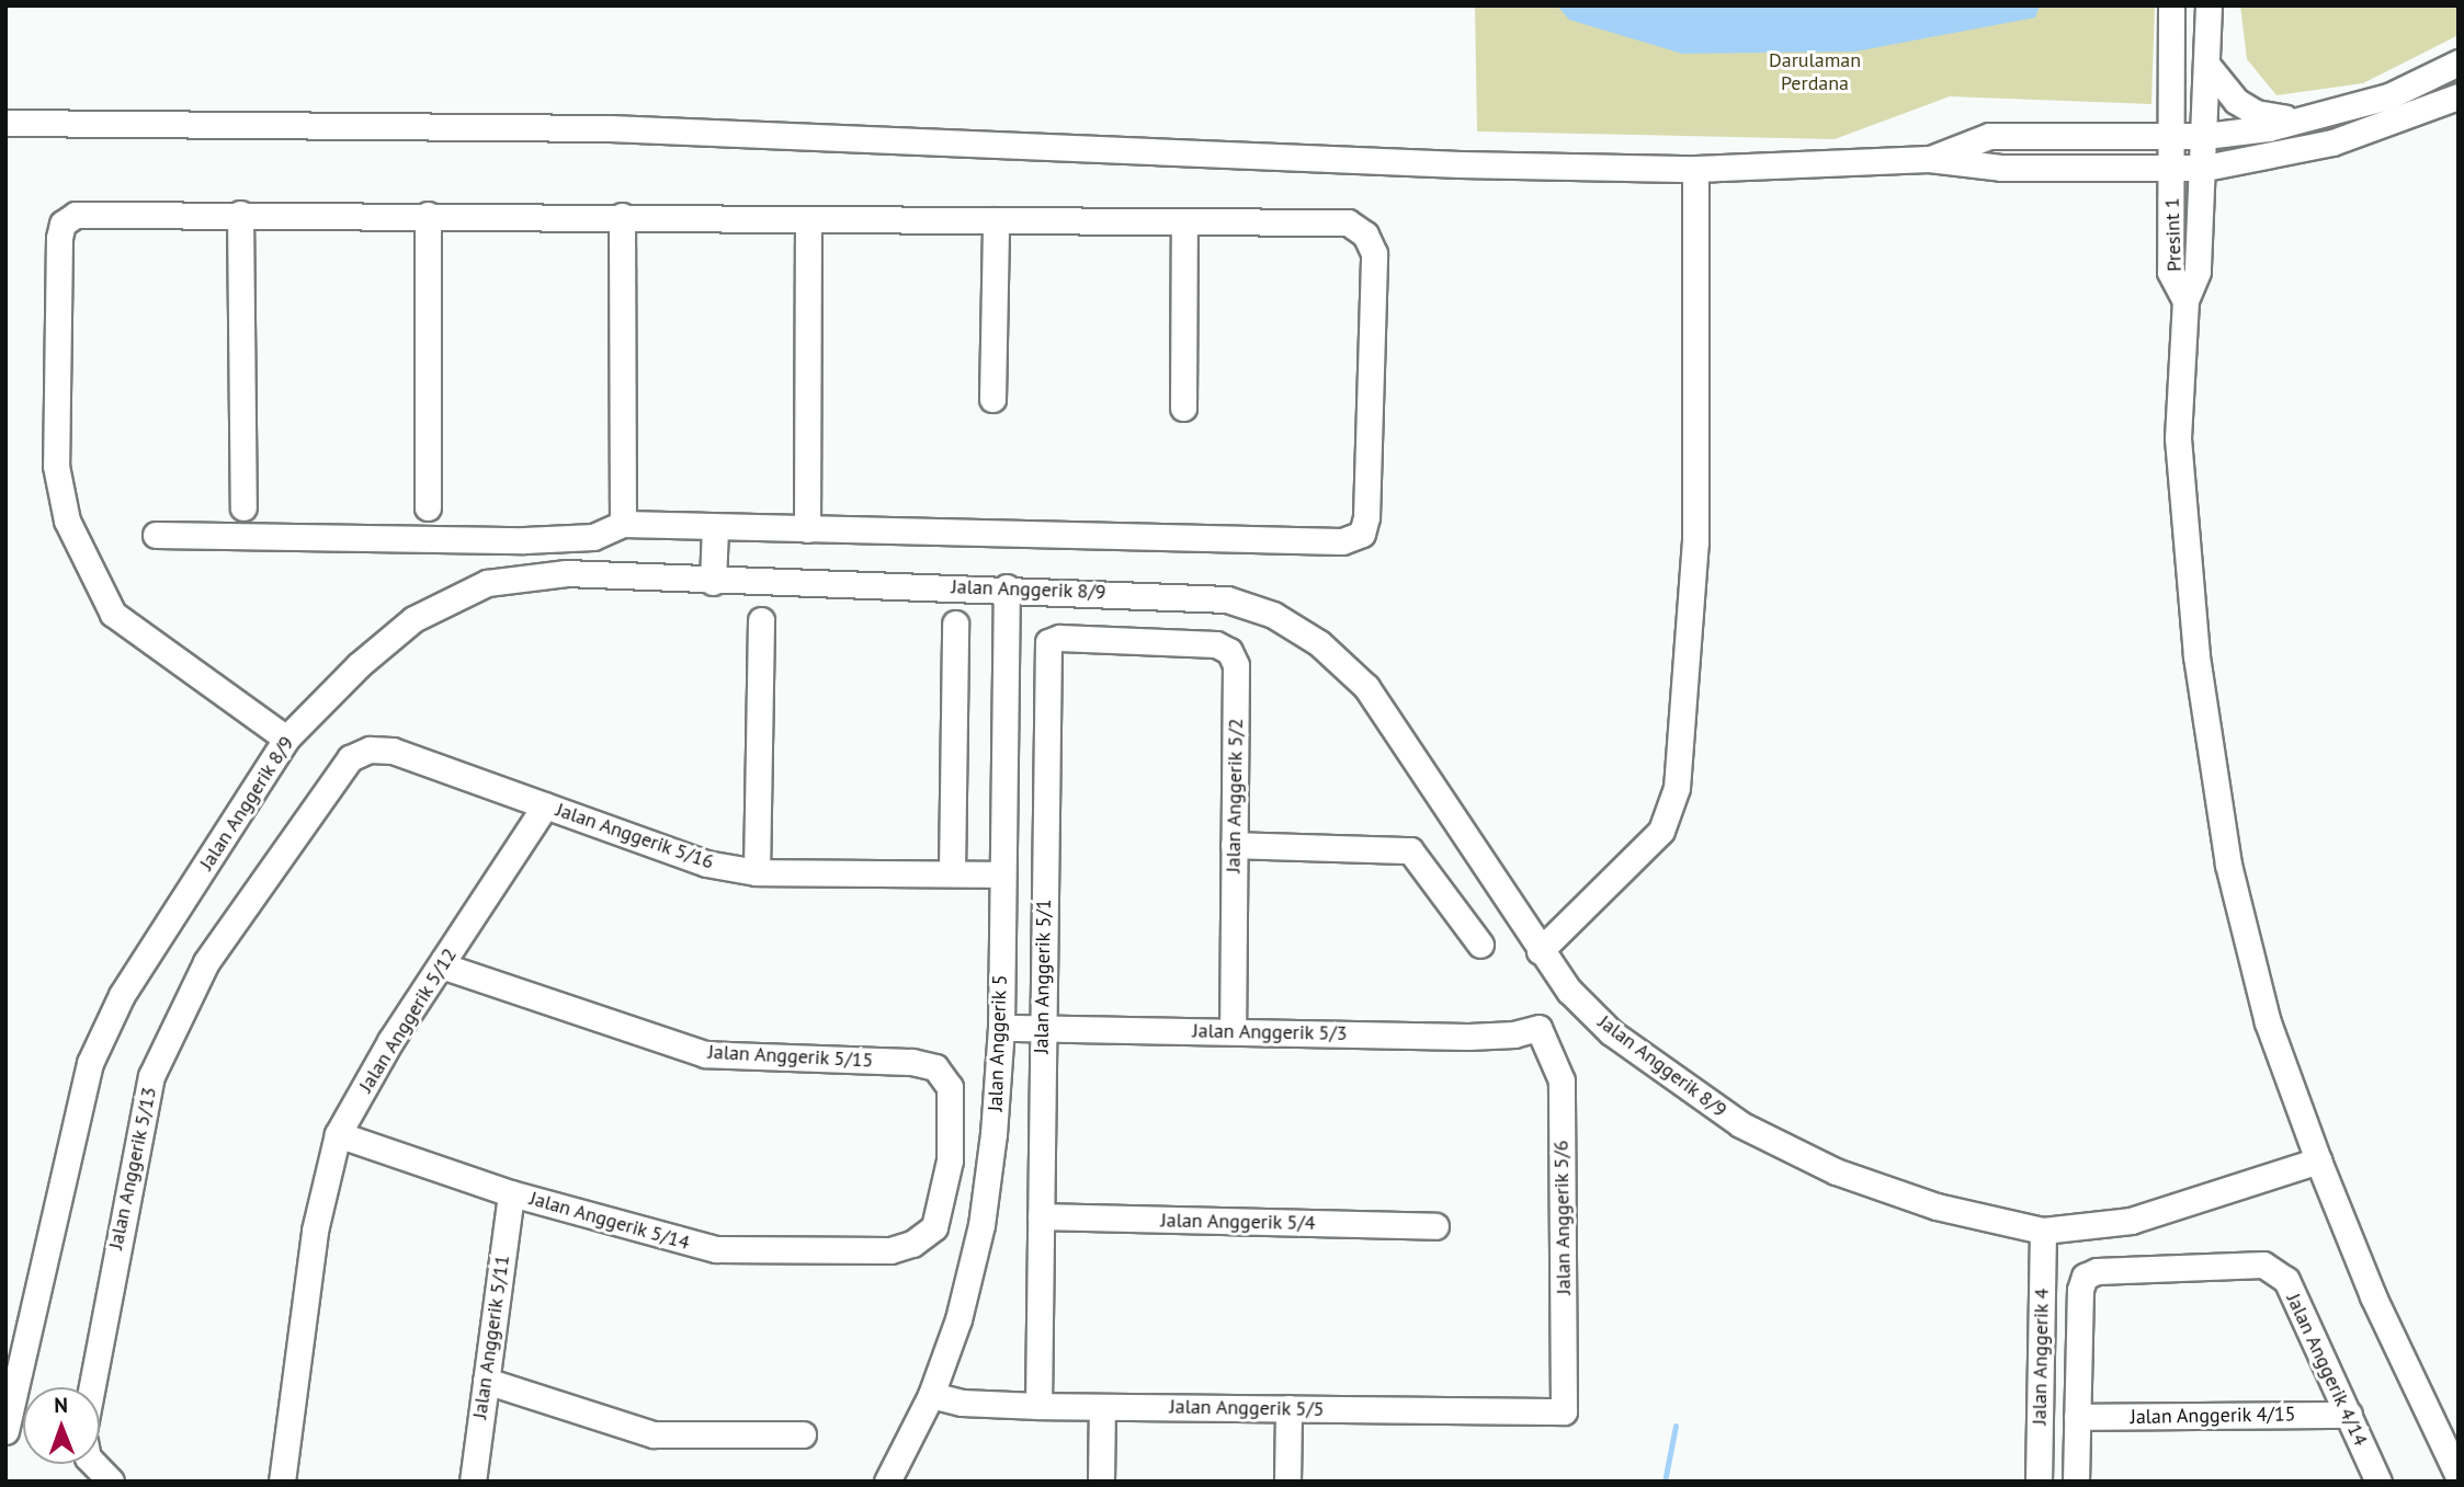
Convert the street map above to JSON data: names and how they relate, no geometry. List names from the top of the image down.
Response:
{
  "streets": {
    "street": [
      "Presint 1",
      "Jalan Anggerik 8/9",
      "Jalan Anggerik 5/2",
      "Jalan Anggerik 5/16",
      "Jalan Anggerik 5/1",
      "Jalan Anggerik 5/12",
      "Jalan Anggerik 5/3",
      "Jalan Anggerik 5",
      "Jalan Anggerik 5/15",
      "Jalan Anggerik 5/13",
      "Jalan Anggerik 5/6",
      "Jalan Anggerik 5/14",
      "Jalan Anggerik 5/4",
      "Jalan Anggerik 5/11",
      "Jalan Anggerik 4",
      "Jalan Anggerik 4/14",
      "Jalan Anggerik 5/5",
      "Jalan Anggerik 4/15"
    ]
  },
  "crossings": [
    ["Jalan Anggerik 8/9", "Jalan Anggerik 5"],
    ["Jalan Anggerik 8/9", "Jalan Anggerik 4"],
    ["Jalan Anggerik 5/2", "Jalan Anggerik 5/1"],
    ["Jalan Anggerik 5/2", "Jalan Anggerik 5/3"],
    ["Jalan Anggerik 5/16", "Jalan Anggerik 5/12"],
    ["Jalan Anggerik 5/16", "Jalan Anggerik 5"],
    ["Jalan Anggerik 5/16", "Jalan Anggerik 5/13"],
    ["Jalan Anggerik 5/1", "Jalan Anggerik 5/3"],
    ["Jalan Anggerik 5/1", "Jalan Anggerik 5/4"],
    ["Jalan Anggerik 5/1", "Jalan Anggerik 5/5"],
    ["Jalan Anggerik 5/12", "Jalan Anggerik 5/15"],
    ["Jalan Anggerik 5/12", "Jalan Anggerik 5/14"],
    ["Jalan Anggerik 5/3", "Jalan Anggerik 5"],
    ["Jalan Anggerik 5/3", "Jalan Anggerik 5/6"],
    ["Jalan Anggerik 5", "Jalan Anggerik 5/5"],
    ["Jalan Anggerik 5/15", "Jalan Anggerik 5/14"],
    ["Jalan Anggerik 5/6", "Jalan Anggerik 5/5"],
    ["Jalan Anggerik 5/14", "Jalan Anggerik 5/11"],
    ["Jalan Anggerik 4/14", "Jalan Anggerik 4/15"]
  ],
  "parks": ["Darulaman Perdana"],
  "north": "top"
}
